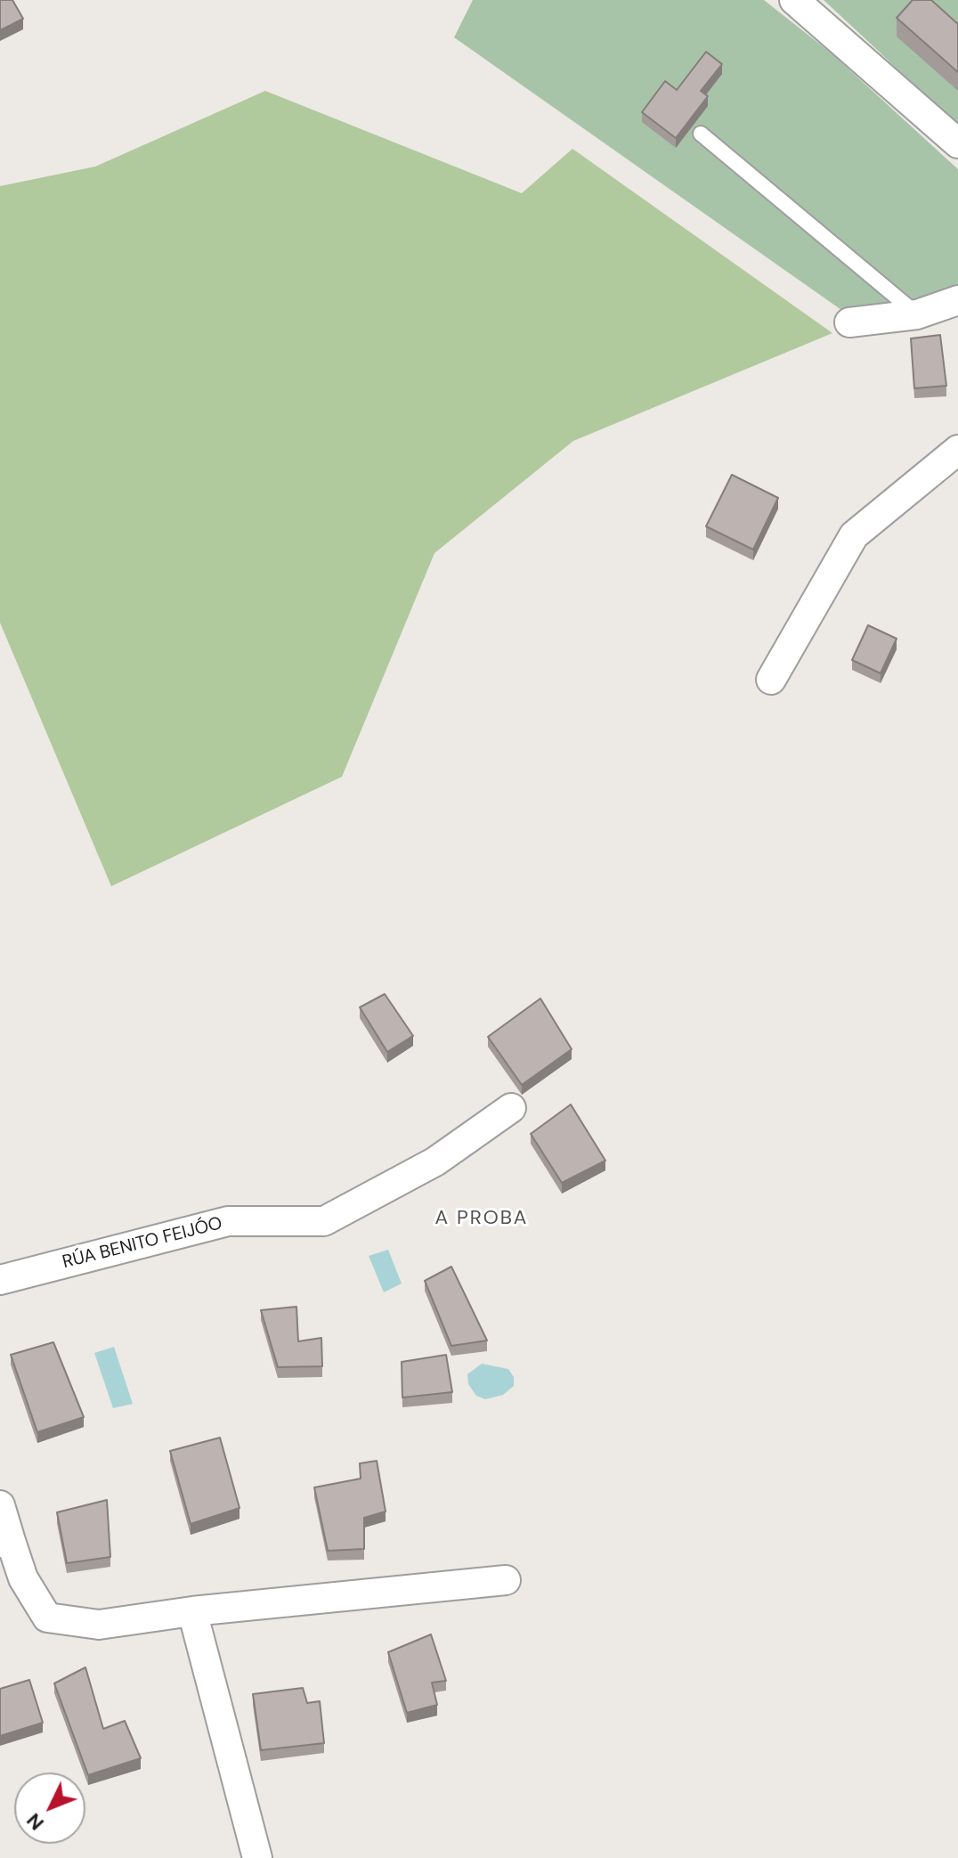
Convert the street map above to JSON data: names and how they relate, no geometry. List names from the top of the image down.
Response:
{
  "streets": {
    "street": ["RÚA BENITO FEIJÓO"]
  },
  "districts": ["A PROBA"],
  "north": "bottom left"
}
